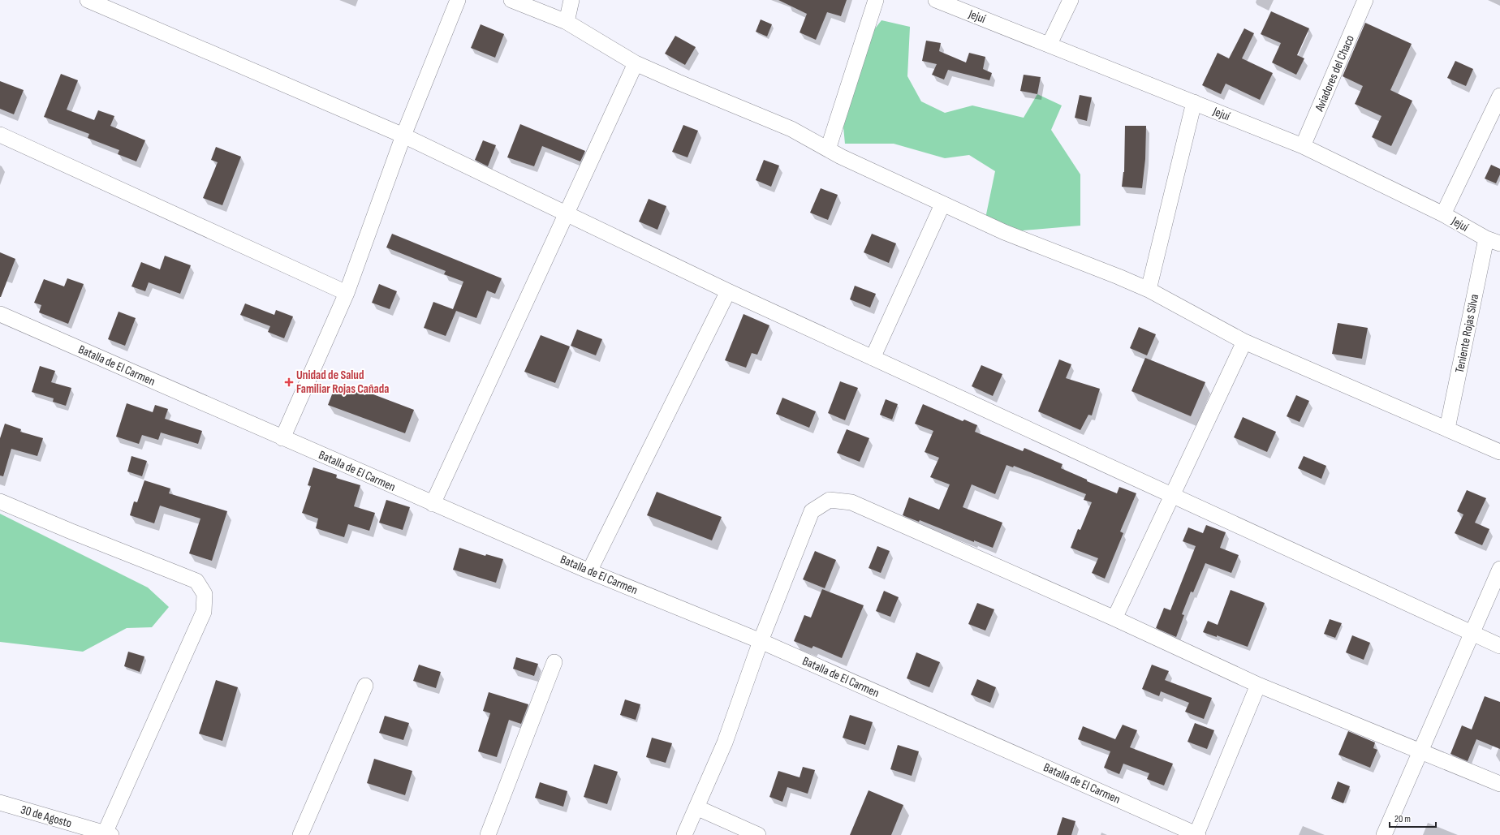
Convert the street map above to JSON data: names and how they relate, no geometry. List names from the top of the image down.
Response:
{
  "streets": {
    "street": [
      "Jejuí",
      "Aviadores del Chaco",
      "Teniente Rojas Silva",
      "Batalla de El Carmen",
      "30 de Agosto"
    ]
  },
  "crossings": [
    ["Jejuí", "Aviadores del Chaco"],
    ["Jejuí", "Teniente Rojas Silva"]
  ],
  "places": {
    "health": ["Unidad de Salud Familiar Rojas Cañada"]
  },
  "scale_bar": "20 m"
}
